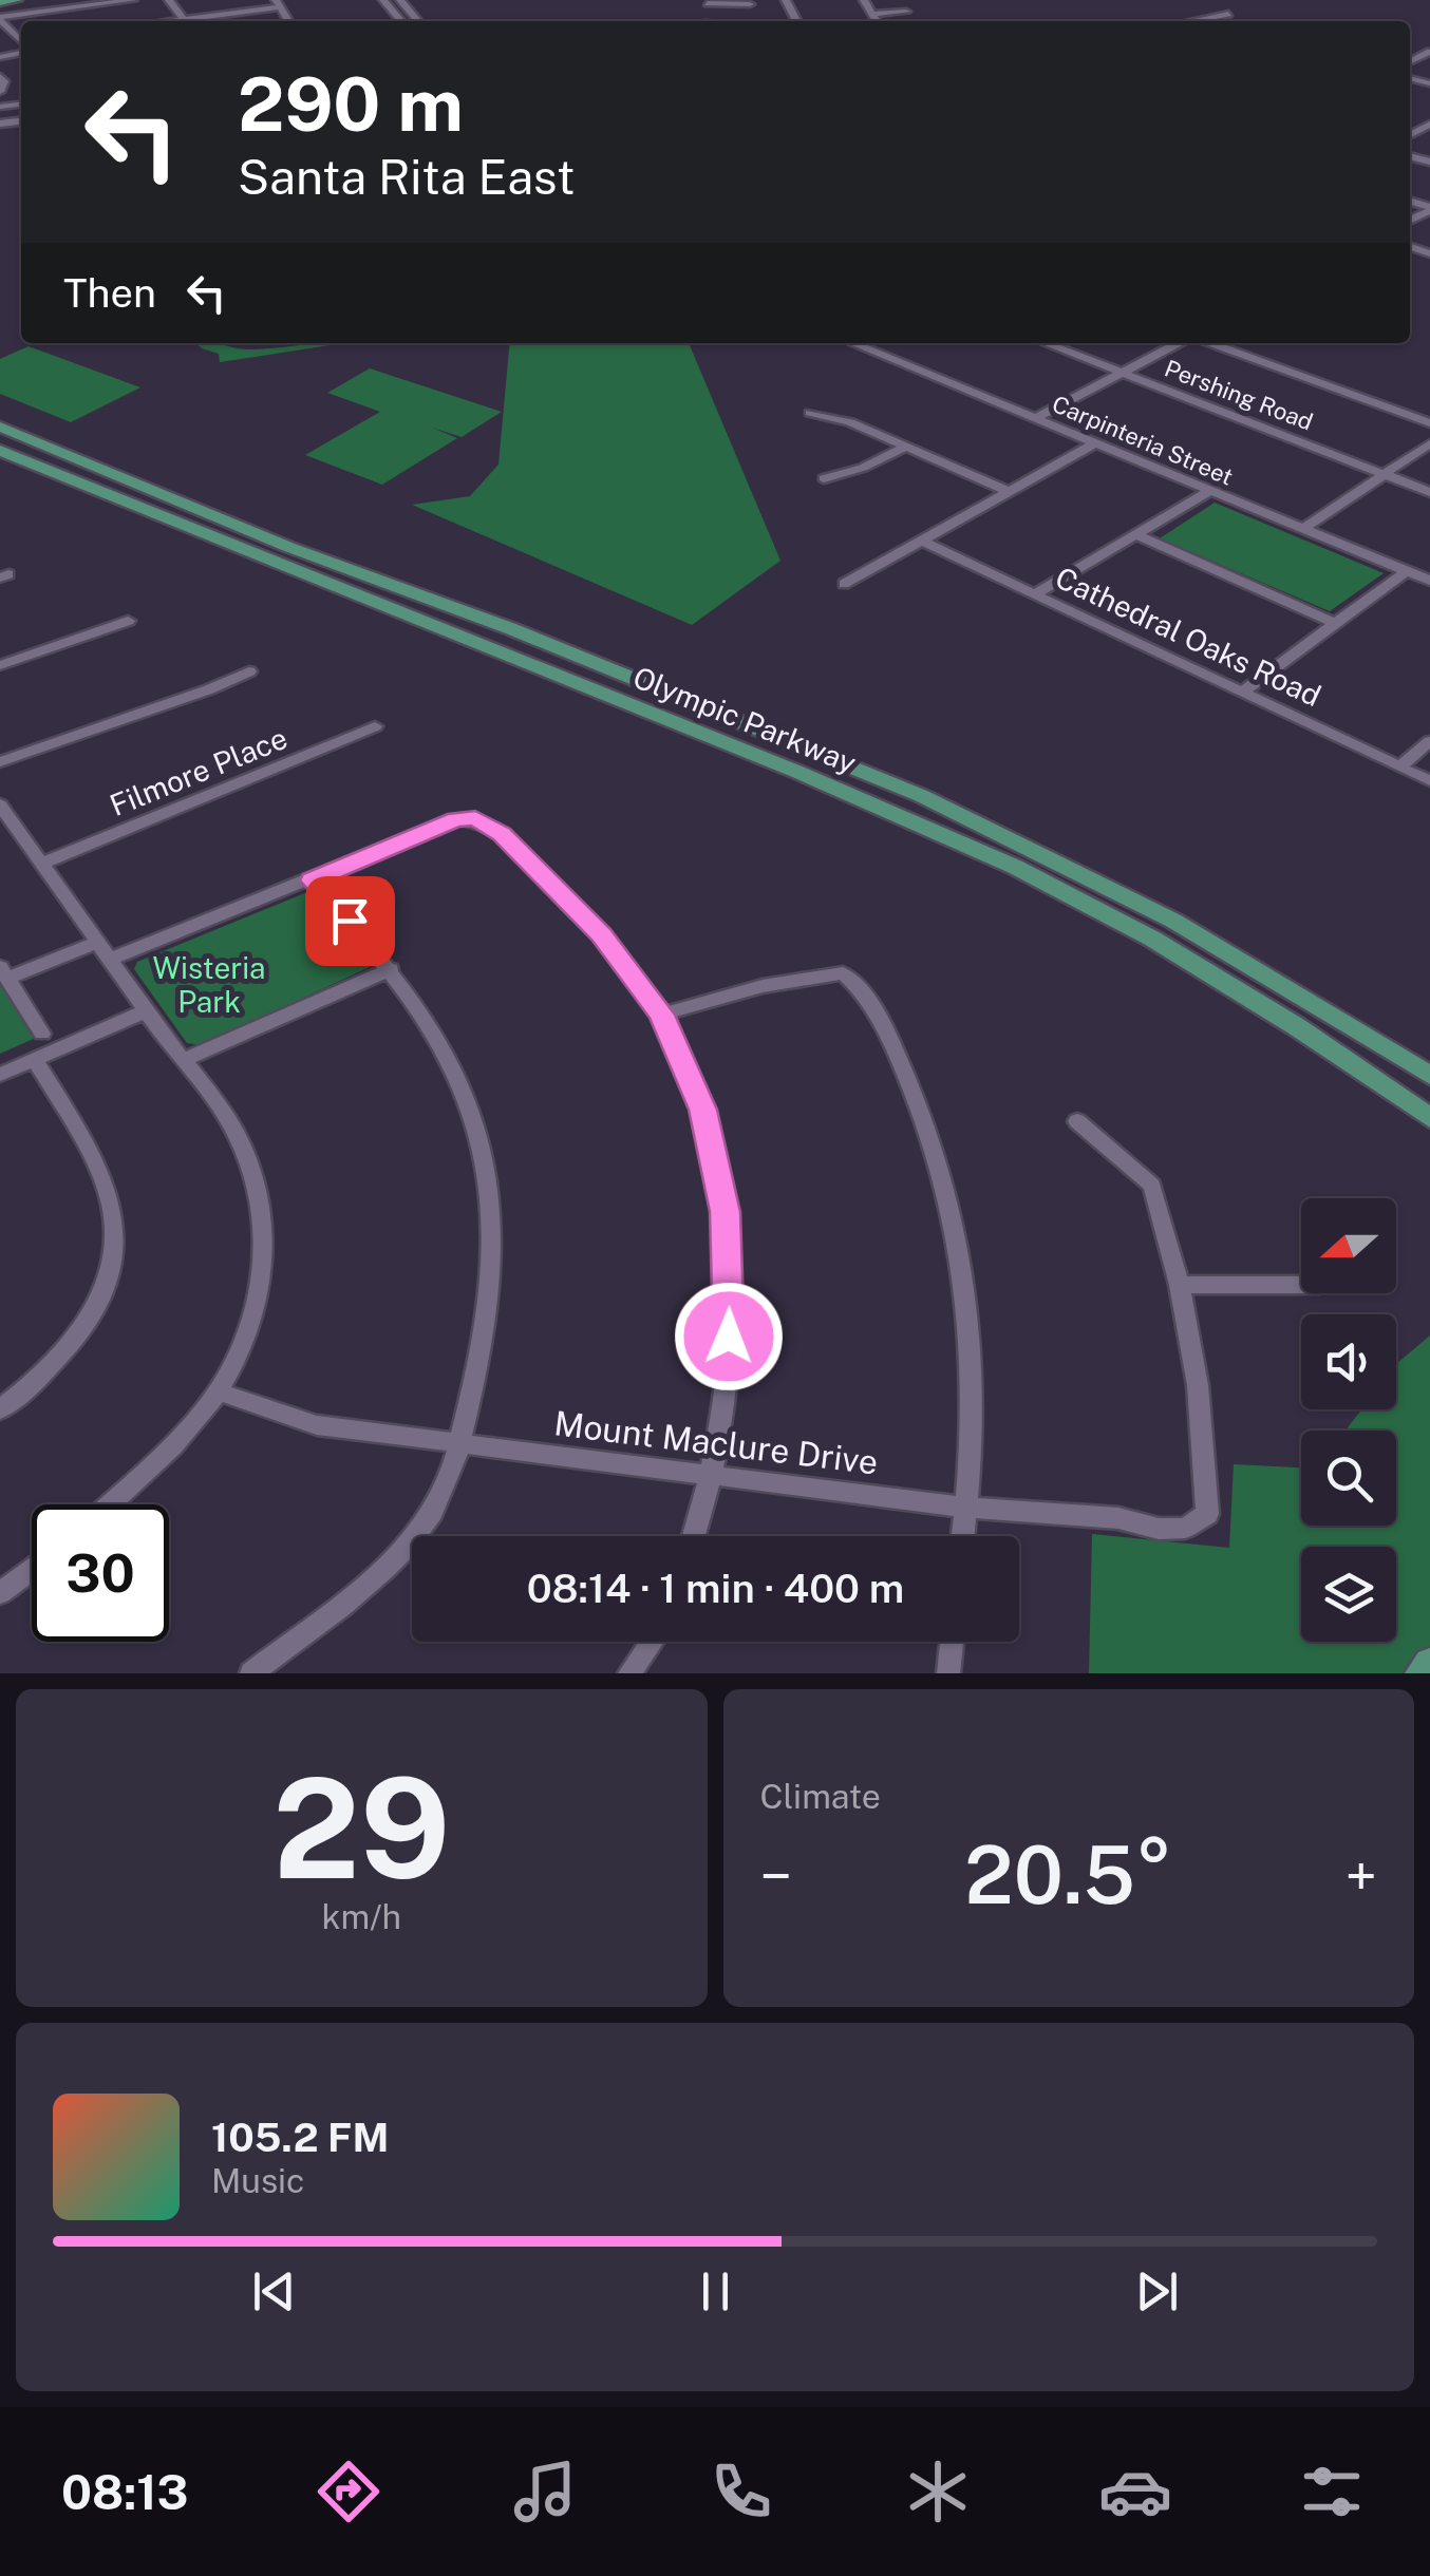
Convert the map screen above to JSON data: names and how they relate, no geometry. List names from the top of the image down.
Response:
{
  "streets": {
    "main road": ["Olympic Parkway"],
    "street": [
      "Pershing Road",
      "Carpinteria Street",
      "Cathedral Oaks Road",
      "Filmore Place",
      "Mount Maclure Drive"
    ]
  },
  "parks": ["Wisteria Park"],
  "north": "left",
  "page": {
    "turn": ["290 m", "Santa Rita East"],
    "then": "Then",
    "limit": "30",
    "trip": "08:14 · 1 min · 400 m",
    "tile": [
      ["29", "km/h"],
      "Climate"
    ],
    "heat": ["−", "20.5°", "+"],
    "song": ["105.2 FM", "Music"],
    "tabs": "08:13"
  }
}
